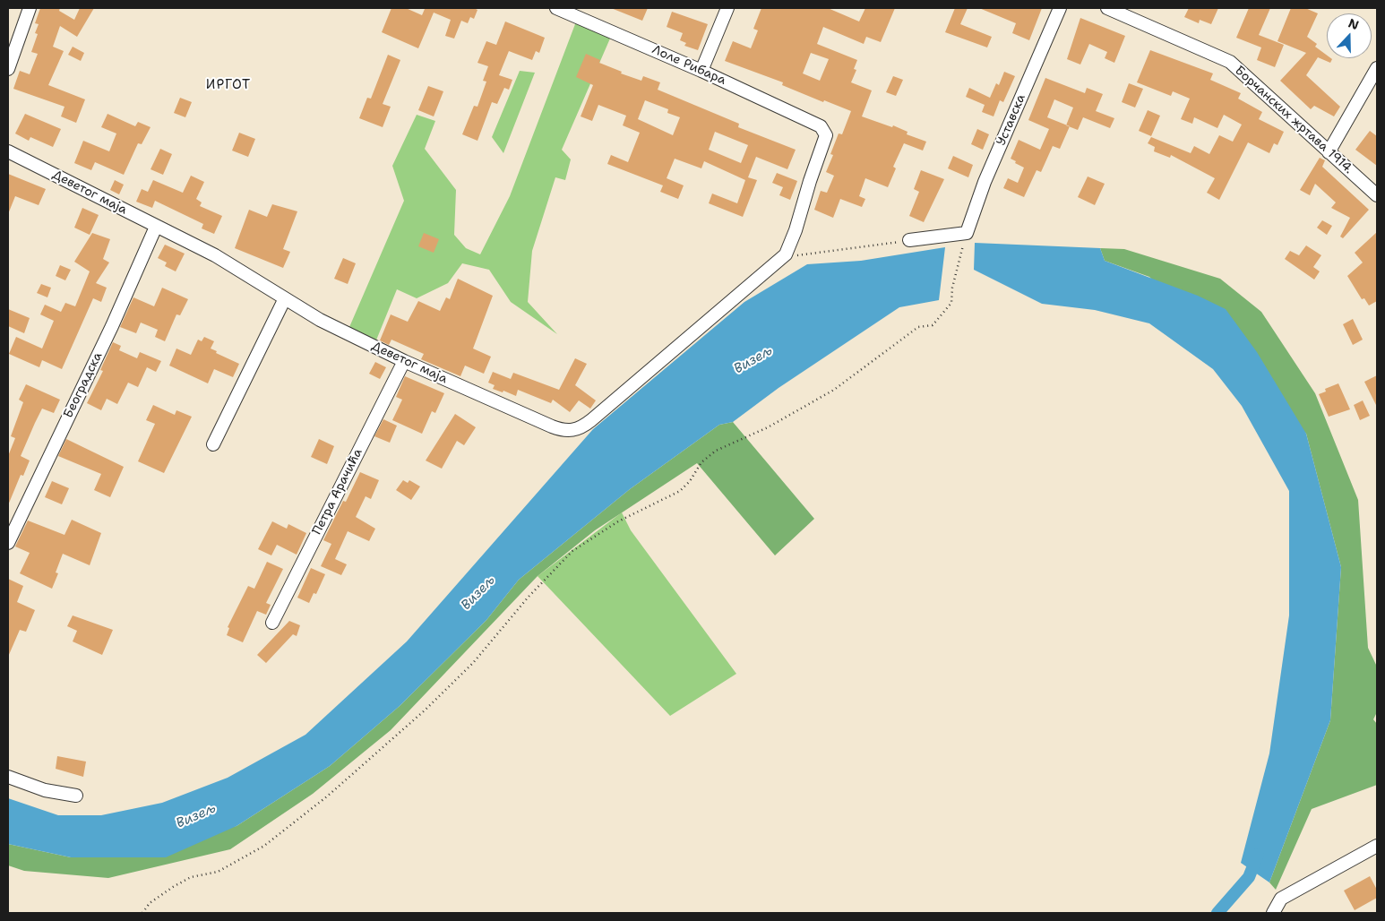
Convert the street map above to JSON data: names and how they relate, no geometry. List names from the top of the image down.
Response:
{
  "streets": {
    "street": [
      "Лоле Рибара",
      "Уставска",
      "Борчанских жртава 1914.",
      "Деветог маја",
      "Београдска",
      "Петра Арачића"
    ]
  },
  "crossings": [
    ["Лоле Рибара", "Деветог маја"],
    ["Деветог маја", "Београдска"],
    ["Деветог маја", "Петра Арачића"]
  ],
  "districts": ["ИРГОТ"],
  "water": ["Визељ"],
  "north": "top"
}
